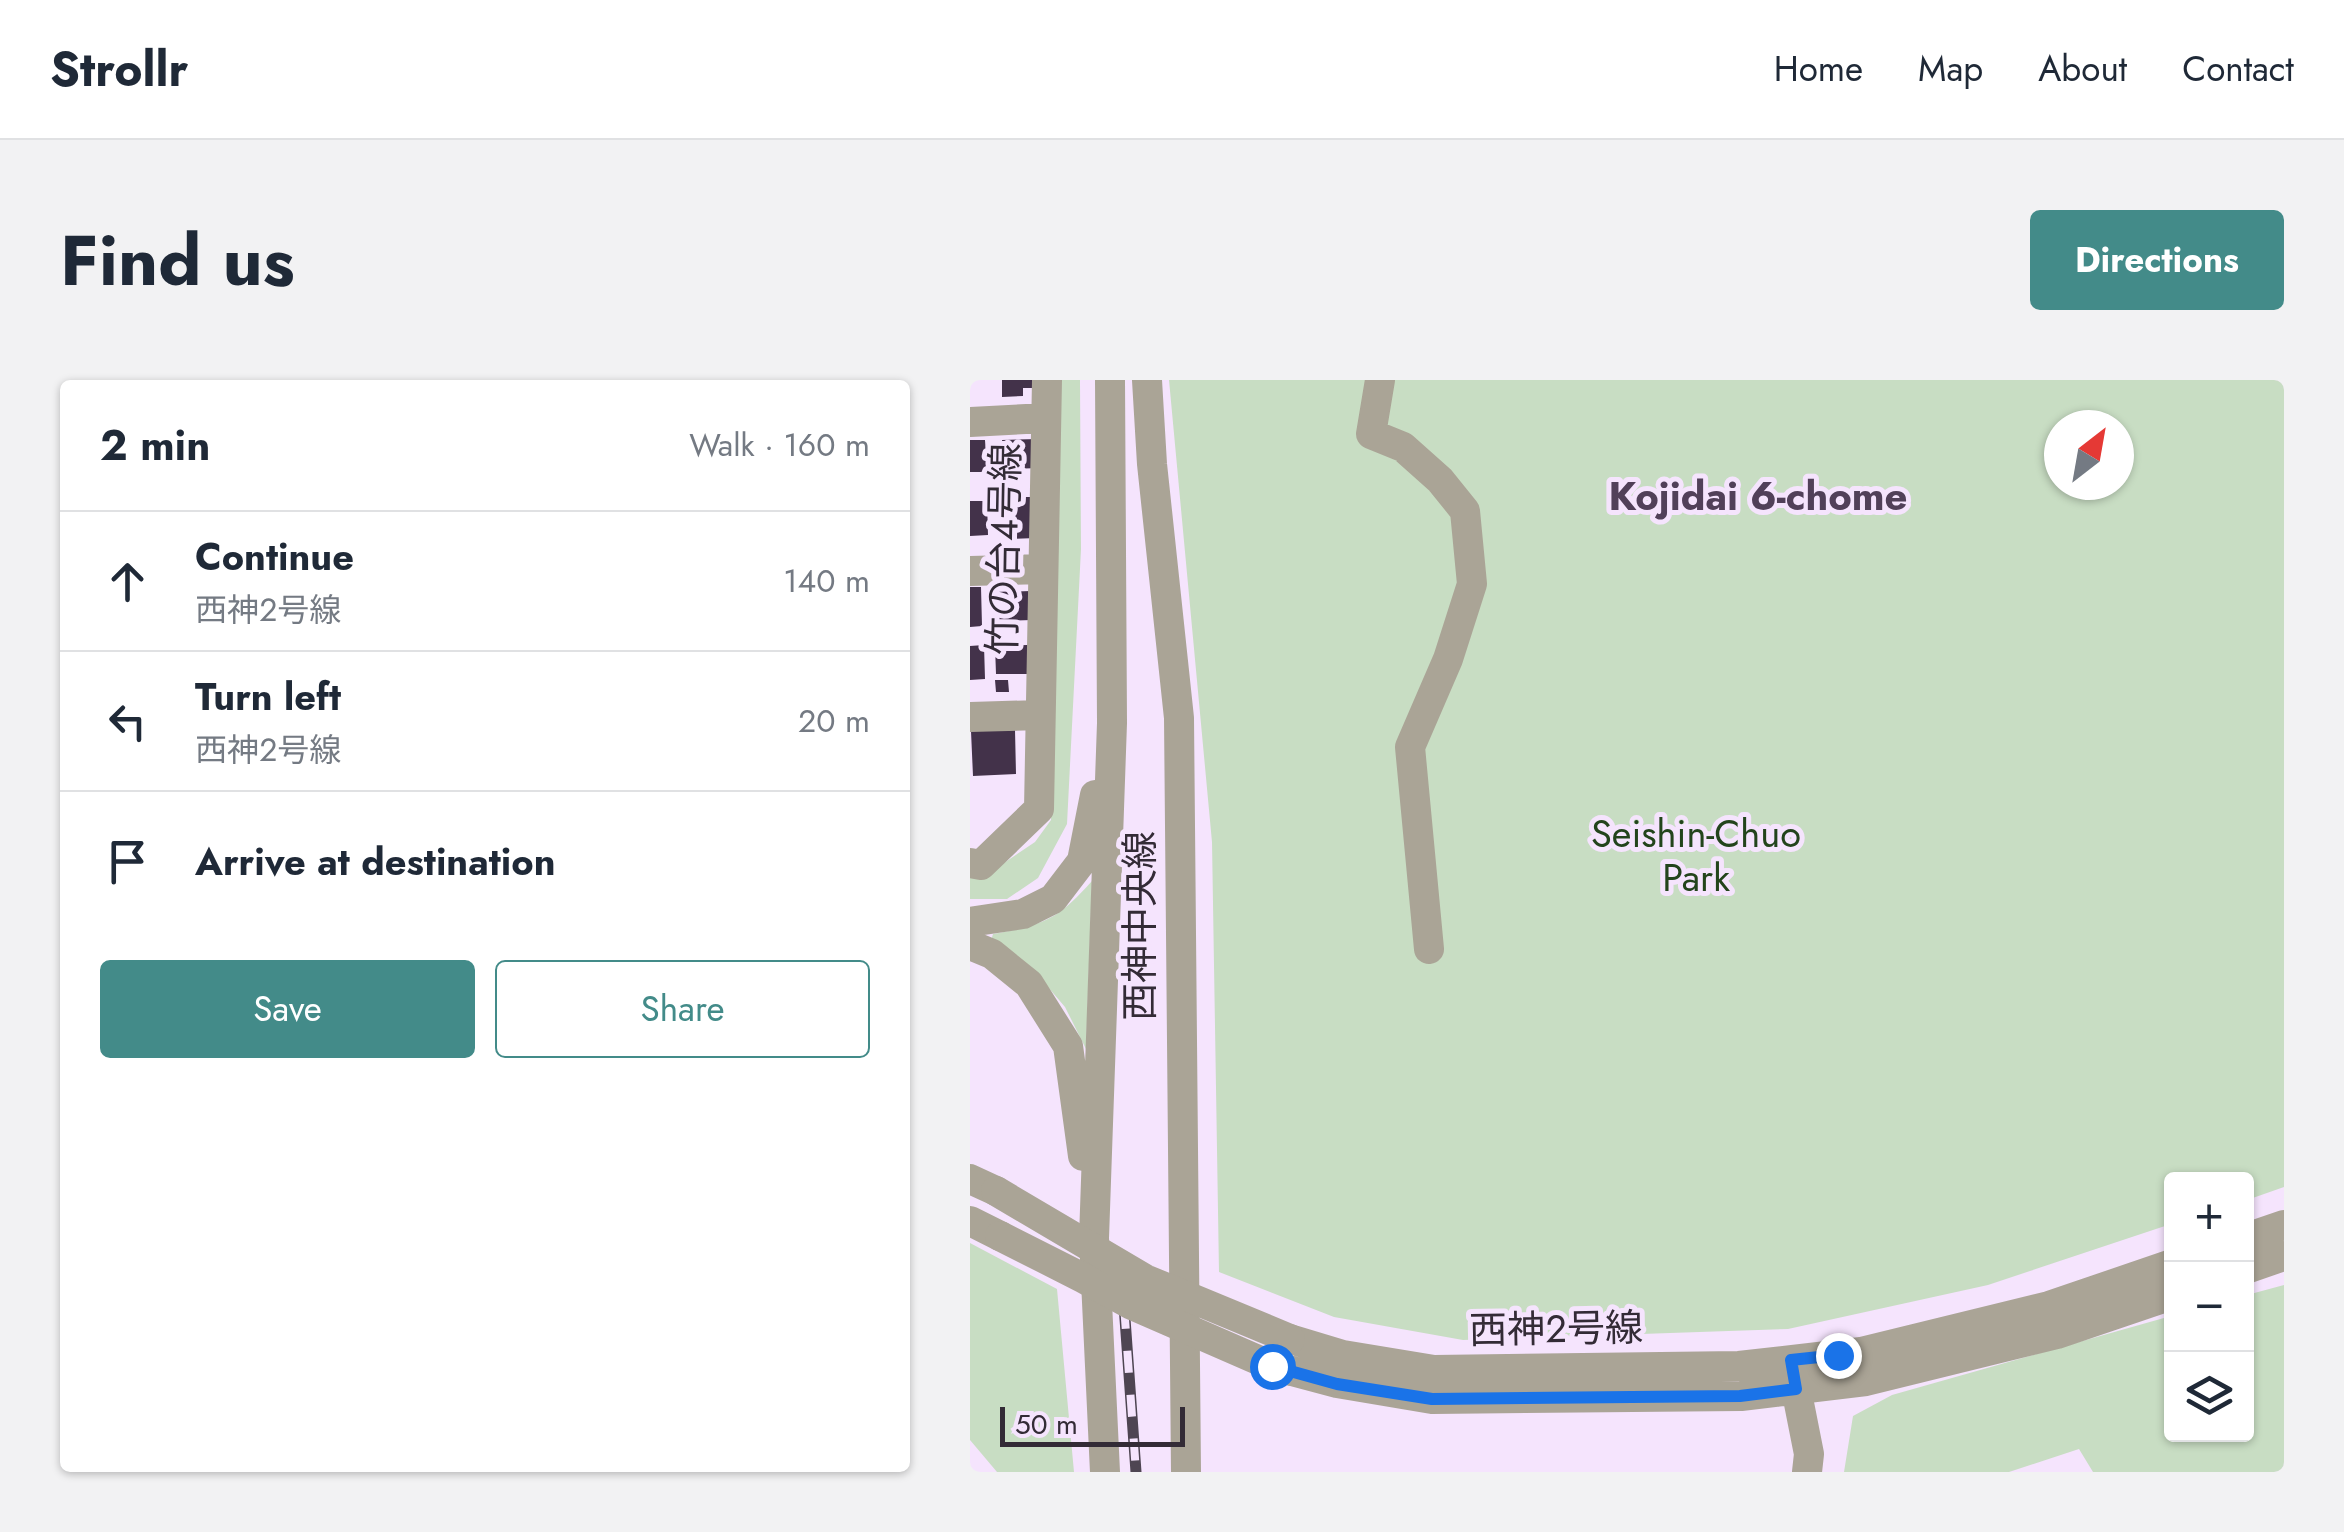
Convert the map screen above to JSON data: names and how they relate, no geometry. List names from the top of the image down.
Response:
{
  "streets": {
    "street": ["竹の台４号線", "西神中央線", "西神２号線"]
  },
  "districts": ["Kojidai 6-chome"],
  "parks": ["Seishin-Chuo Park"],
  "scale_bar": "50 m",
  "north": "top right",
  "page": {
    "header": "Strollr",
    "nav": [
      "Home",
      "Map",
      "About",
      "Contact"
    ],
    "title": "Find us",
    "buttons": [
      "Directions",
      ["Save", "Share"]
    ],
    "heading": ["2 min", "Walk · 160 m"],
    "list": [
      ["Continue", "西神２号線", "140 m"],
      ["Turn left", "西神２号線", "20 m"],
      "Arrive at destination"
    ],
    "map_buttons": ["+", "−"],
    "scale": "50 m"
  }
}
